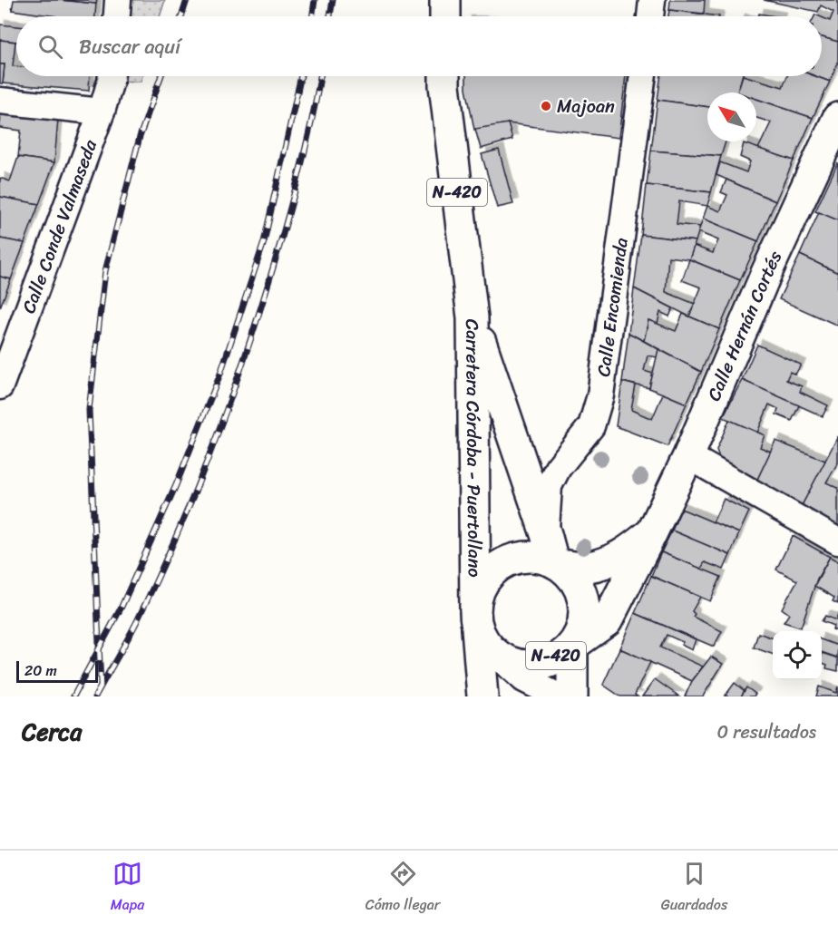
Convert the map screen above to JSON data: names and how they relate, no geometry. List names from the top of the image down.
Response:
{
  "streets": {
    "main road": ["N-420", "Calle Hernán Cortés", "Carretera Córdoba - Puertollano"],
    "street": ["Calle Conde Valmaseda", "Calle Encomienda"]
  },
  "crossings": [
    ["N-420", "Calle Encomienda"],
    ["N-420", "Calle Hernán Cortés"],
    ["N-420", "Carretera Córdoba - Puertollano"],
    ["Calle Encomienda", "Calle Hernán Cortés"],
    ["Calle Encomienda", "Carretera Córdoba - Puertollano"],
    ["Calle Hernán Cortés", "Carretera Córdoba - Puertollano"]
  ],
  "places": ["Majoan"],
  "scale_bar": "20 m",
  "north": "top left",
  "page": {
    "search": "Buscar aquí",
    "scale": "20 m",
    "heading": ["Cerca", "0 resultados"],
    "nav": ["Mapa", "Cómo llegar", "Guardados"]
  }
}
